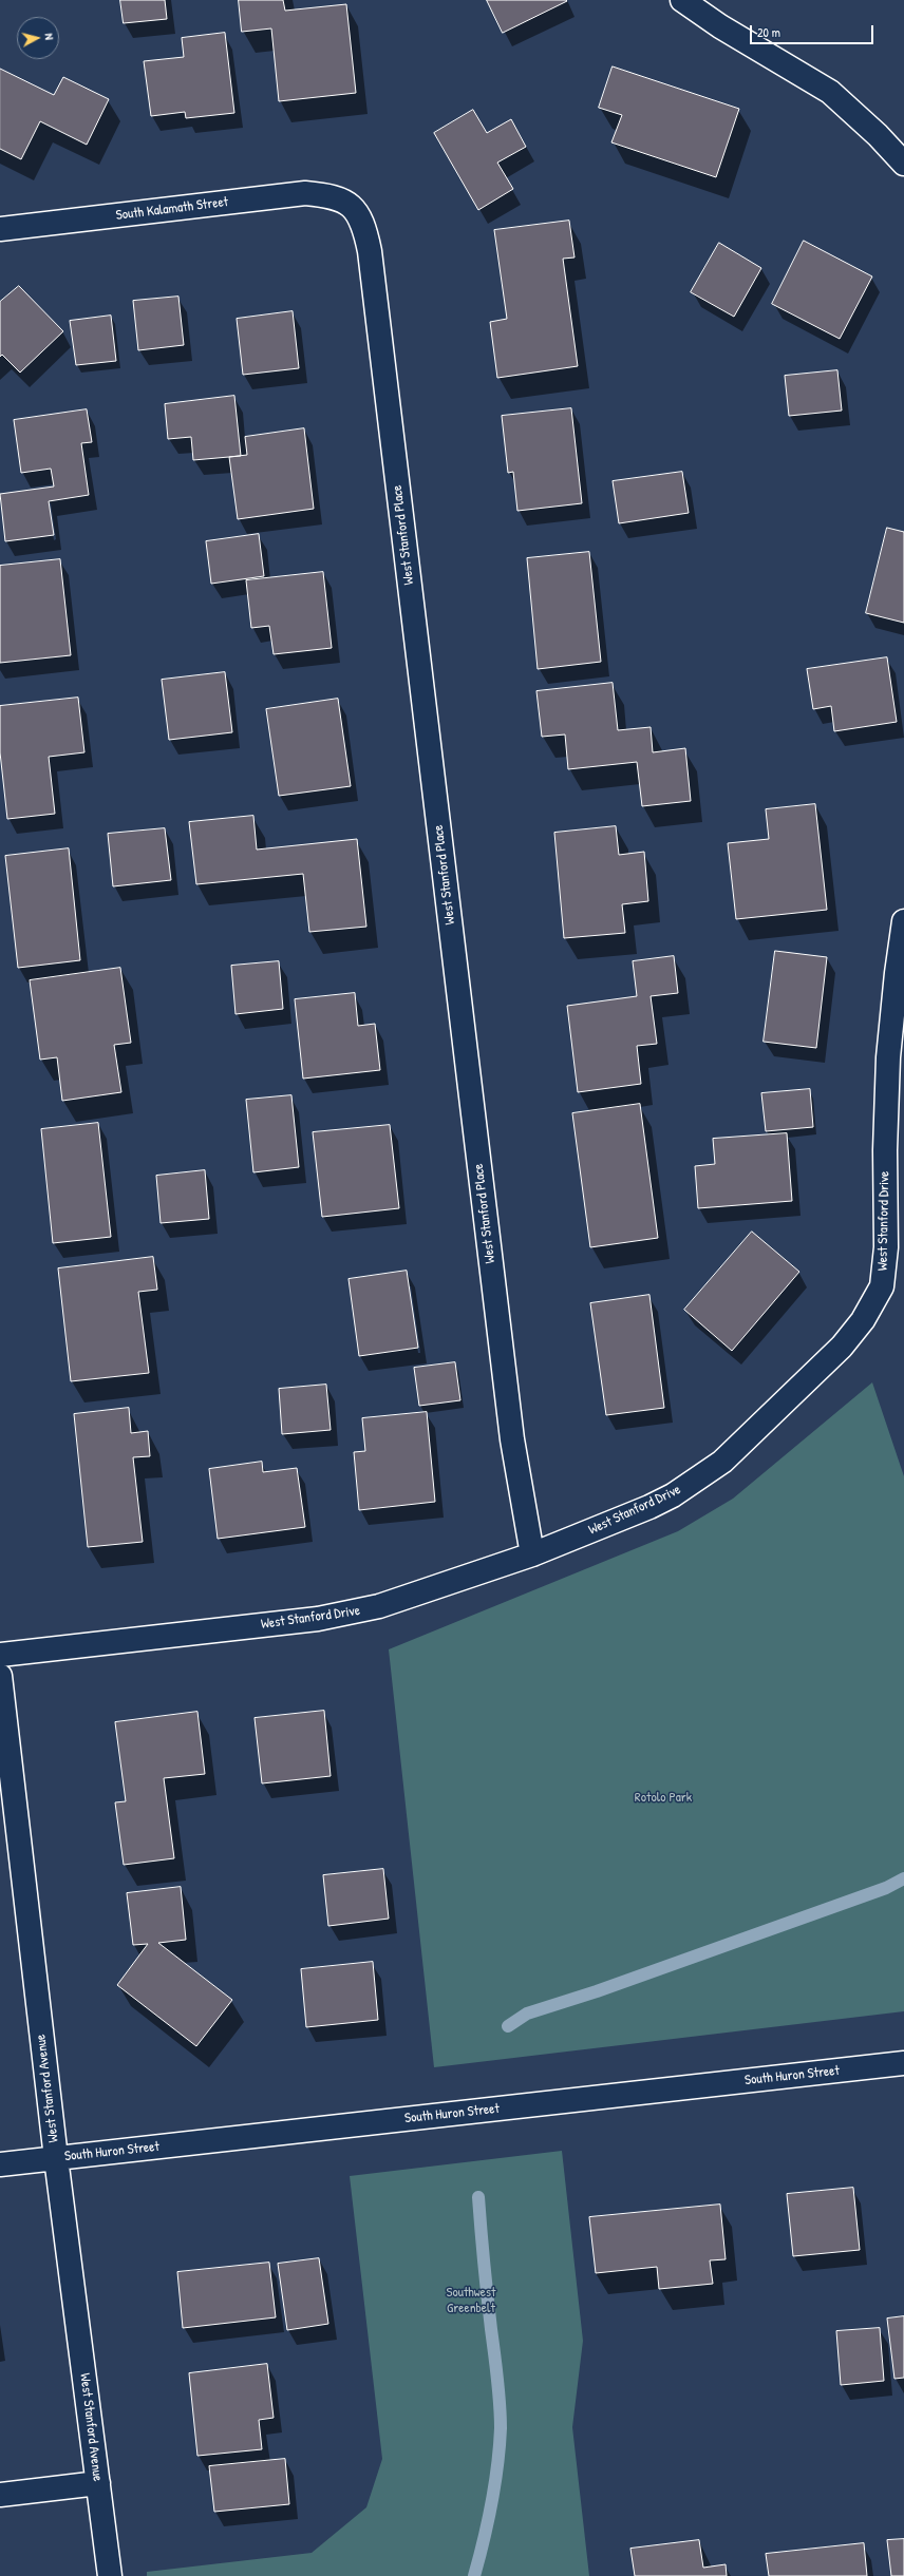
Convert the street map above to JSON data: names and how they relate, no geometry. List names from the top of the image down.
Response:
{
  "streets": {
    "street": [
      "South Kalamath Street",
      "West Stanford Place",
      "West Stanford Drive",
      "South Huron Street",
      "West Stanford Avenue"
    ]
  },
  "crossings": [
    ["South Kalamath Street", "West Stanford Place"],
    ["West Stanford Place", "West Stanford Drive"],
    ["South Huron Street", "West Stanford Avenue"]
  ],
  "parks": ["Rotolo Park", "Southwest Greenbelt"],
  "scale_bar": "20 m",
  "north": "right"
}
